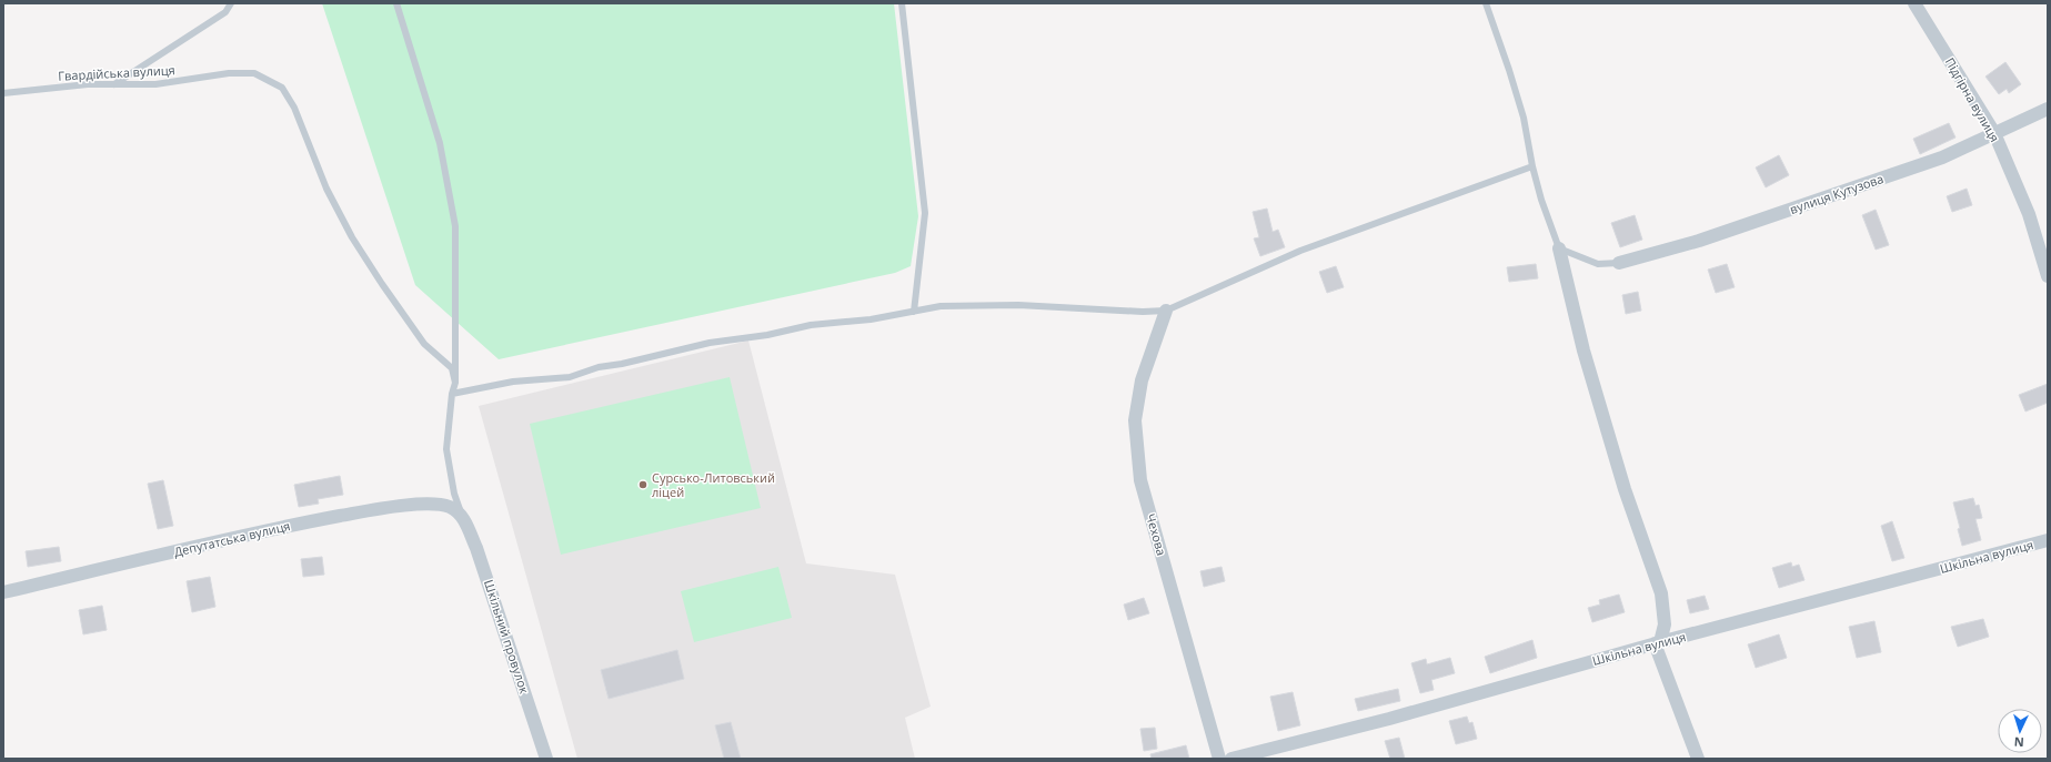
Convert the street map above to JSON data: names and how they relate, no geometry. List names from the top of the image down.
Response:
{
  "streets": {
    "street": [
      "Підгірна вулиця",
      "вулиця Кутузова",
      "Чехова",
      "Депутатська вулиця",
      "Шкільна вулиця",
      "Шкільний провулок"
    ],
    "lane": ["Гвардійська вулиця"]
  },
  "crossings": [
    ["Підгірна вулиця", "вулиця Кутузова"],
    ["Депутатська вулиця", "Шкільний провулок"]
  ],
  "places": ["Сурсько-Литовський ліцей"],
  "north": "bottom"
}
